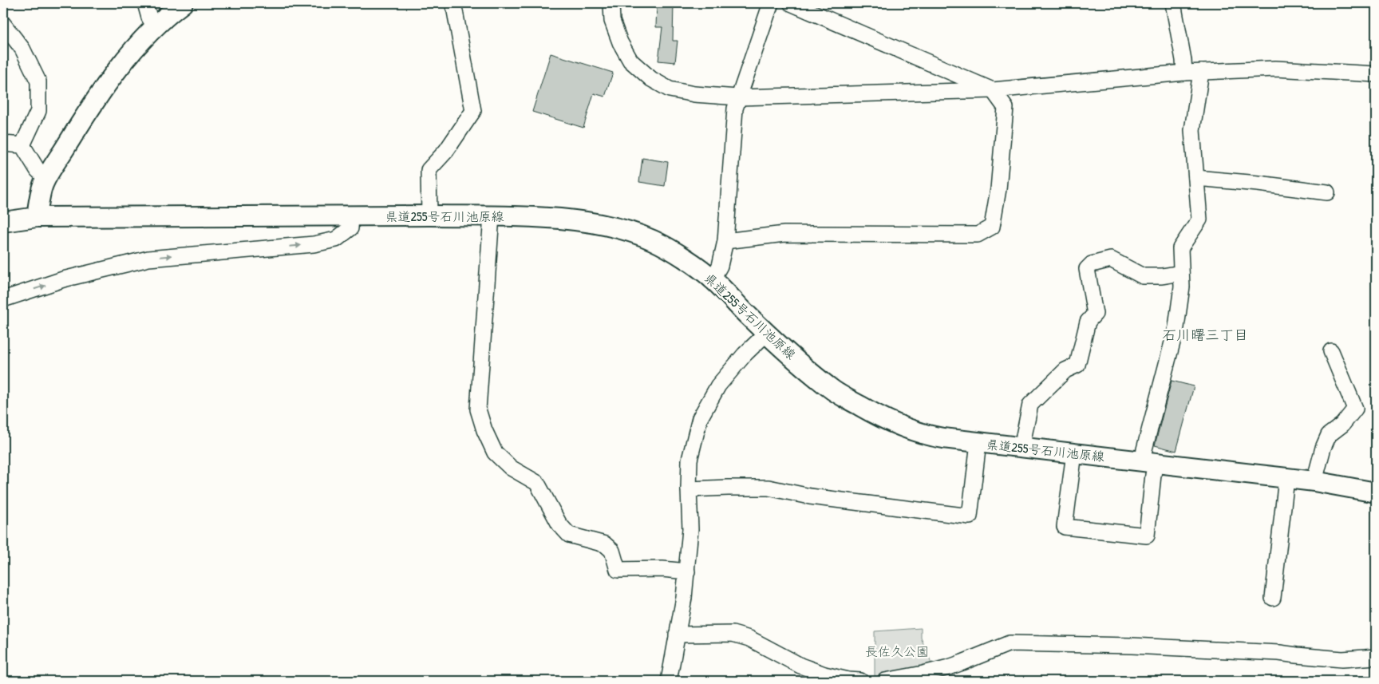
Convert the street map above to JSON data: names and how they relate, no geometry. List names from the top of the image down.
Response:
{
  "streets": {
    "main road": ["県道255号石川池原線"]
  },
  "districts": ["石川曙三丁目"],
  "parks": ["長佐久公園"]
}
